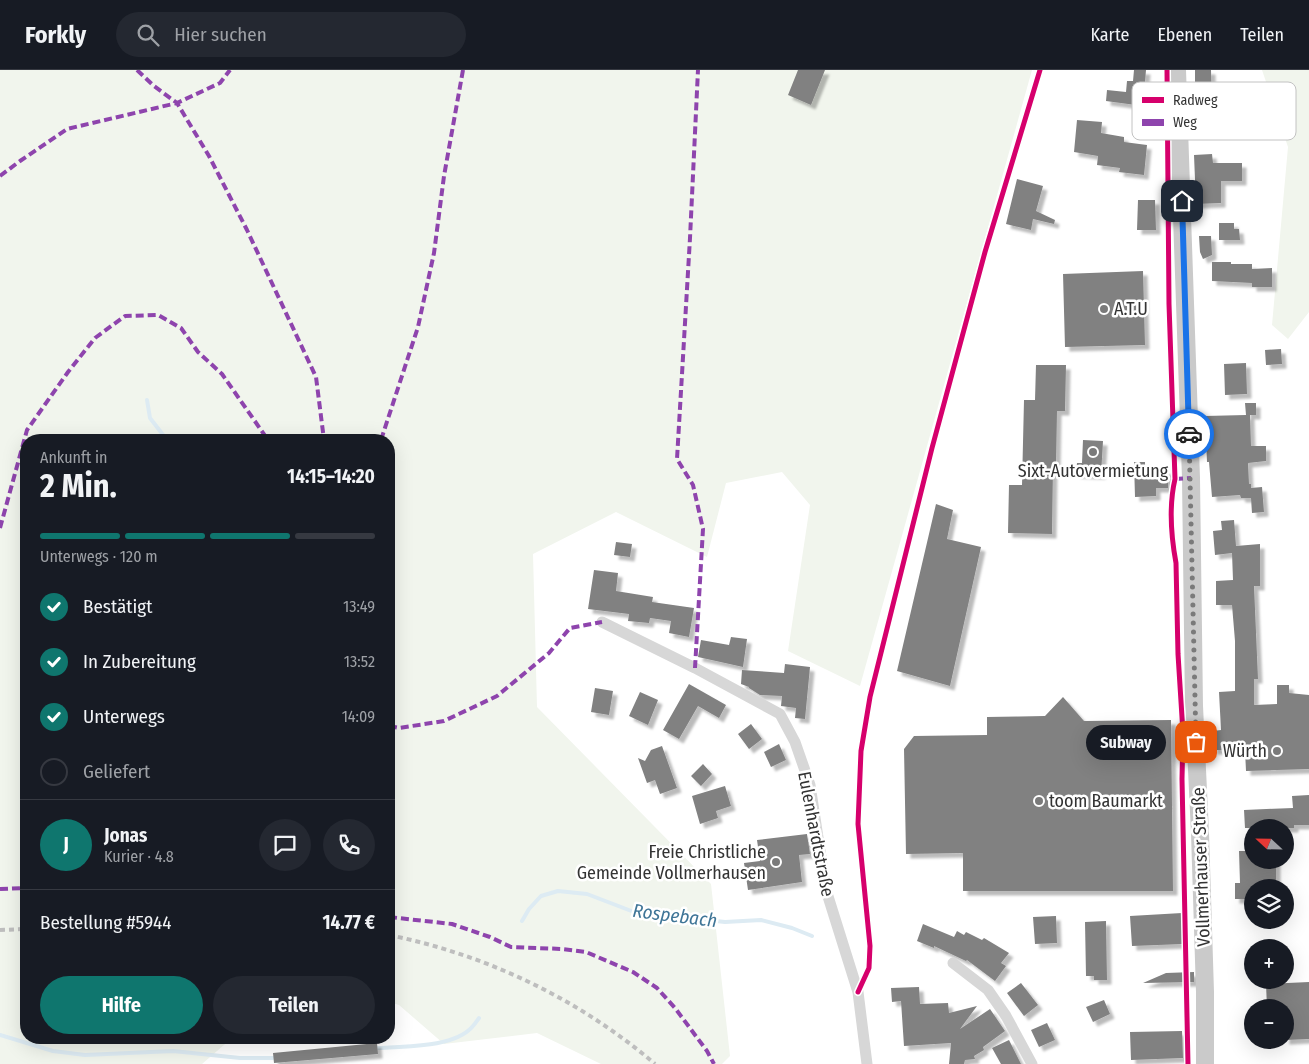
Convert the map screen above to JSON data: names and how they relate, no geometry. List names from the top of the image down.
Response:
{
  "streets": {
    "main road": ["Vollmerhauser Straße"],
    "street": ["Eulenhardtstraße"]
  },
  "water": ["Rospebach"],
  "places": [
    "A.T.U",
    "Sixt-Autovermietung",
    "Subway",
    "Würth",
    "toom Baumarkt",
    "Freie Christliche Gemeinde Vollmerhausen"
  ],
  "legend": ["Radweg", "Weg"],
  "north": "left",
  "page": {
    "header": "Forkly",
    "search": "Hier suchen",
    "nav": ["Karte", "Ebenen", "Teilen"],
    "heading": ["2 Min.", "Ankunft in", "14:15–14:20"],
    "panel": [
      "Jonas",
      "Kurier · 4.8",
      "Bestellung #5944",
      "14.77 €"
    ],
    "bar": "Unterwegs · 120 m",
    "list": [
      ["Bestätigt", "13:49"],
      ["In Zubereitung", "13:52"],
      ["Unterwegs", "14:09"],
      "Geliefert"
    ],
    "bubble": "Subway",
    "map_buttons": ["+", "−"],
    "round": "J",
    "buttons": ["Hilfe", "Teilen"]
  }
}
